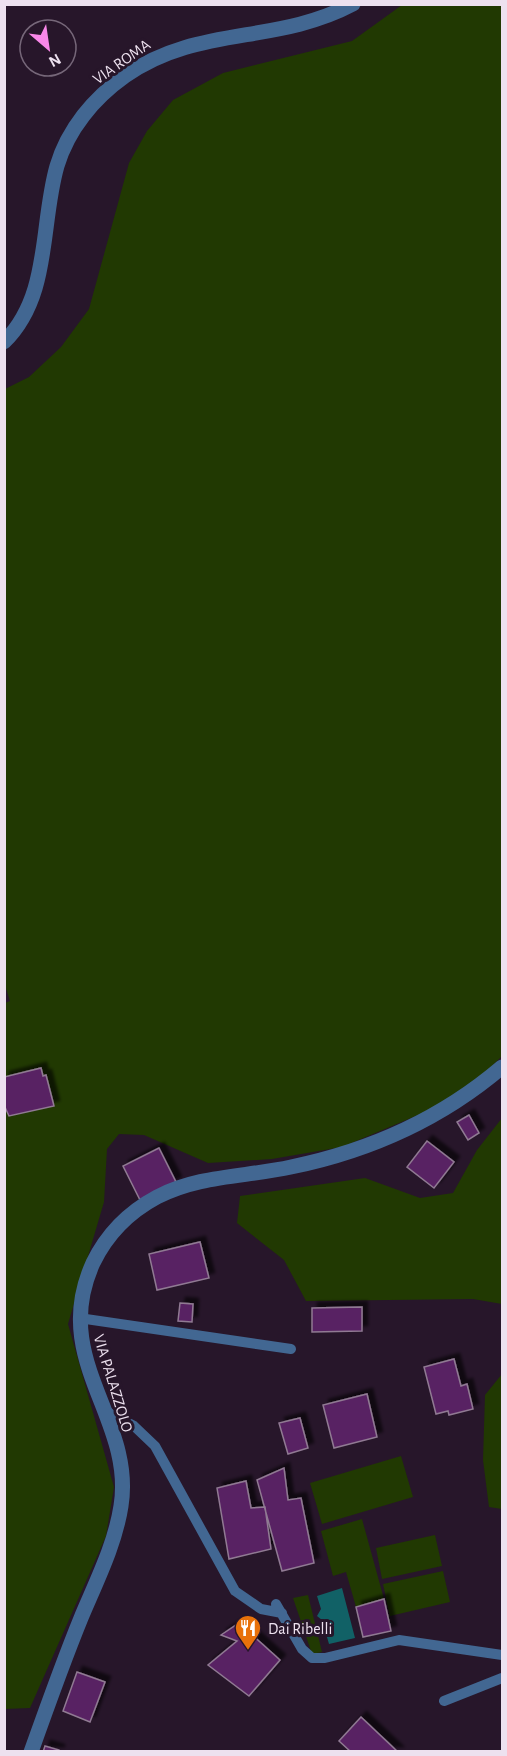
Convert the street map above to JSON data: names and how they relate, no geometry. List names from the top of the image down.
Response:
{
  "streets": {
    "street": ["VIA ROMA", "VIA PALAZZOLO"]
  },
  "places": {
    "restaurant": ["Dai Ribelli"]
  },
  "north": "bottom right"
}
